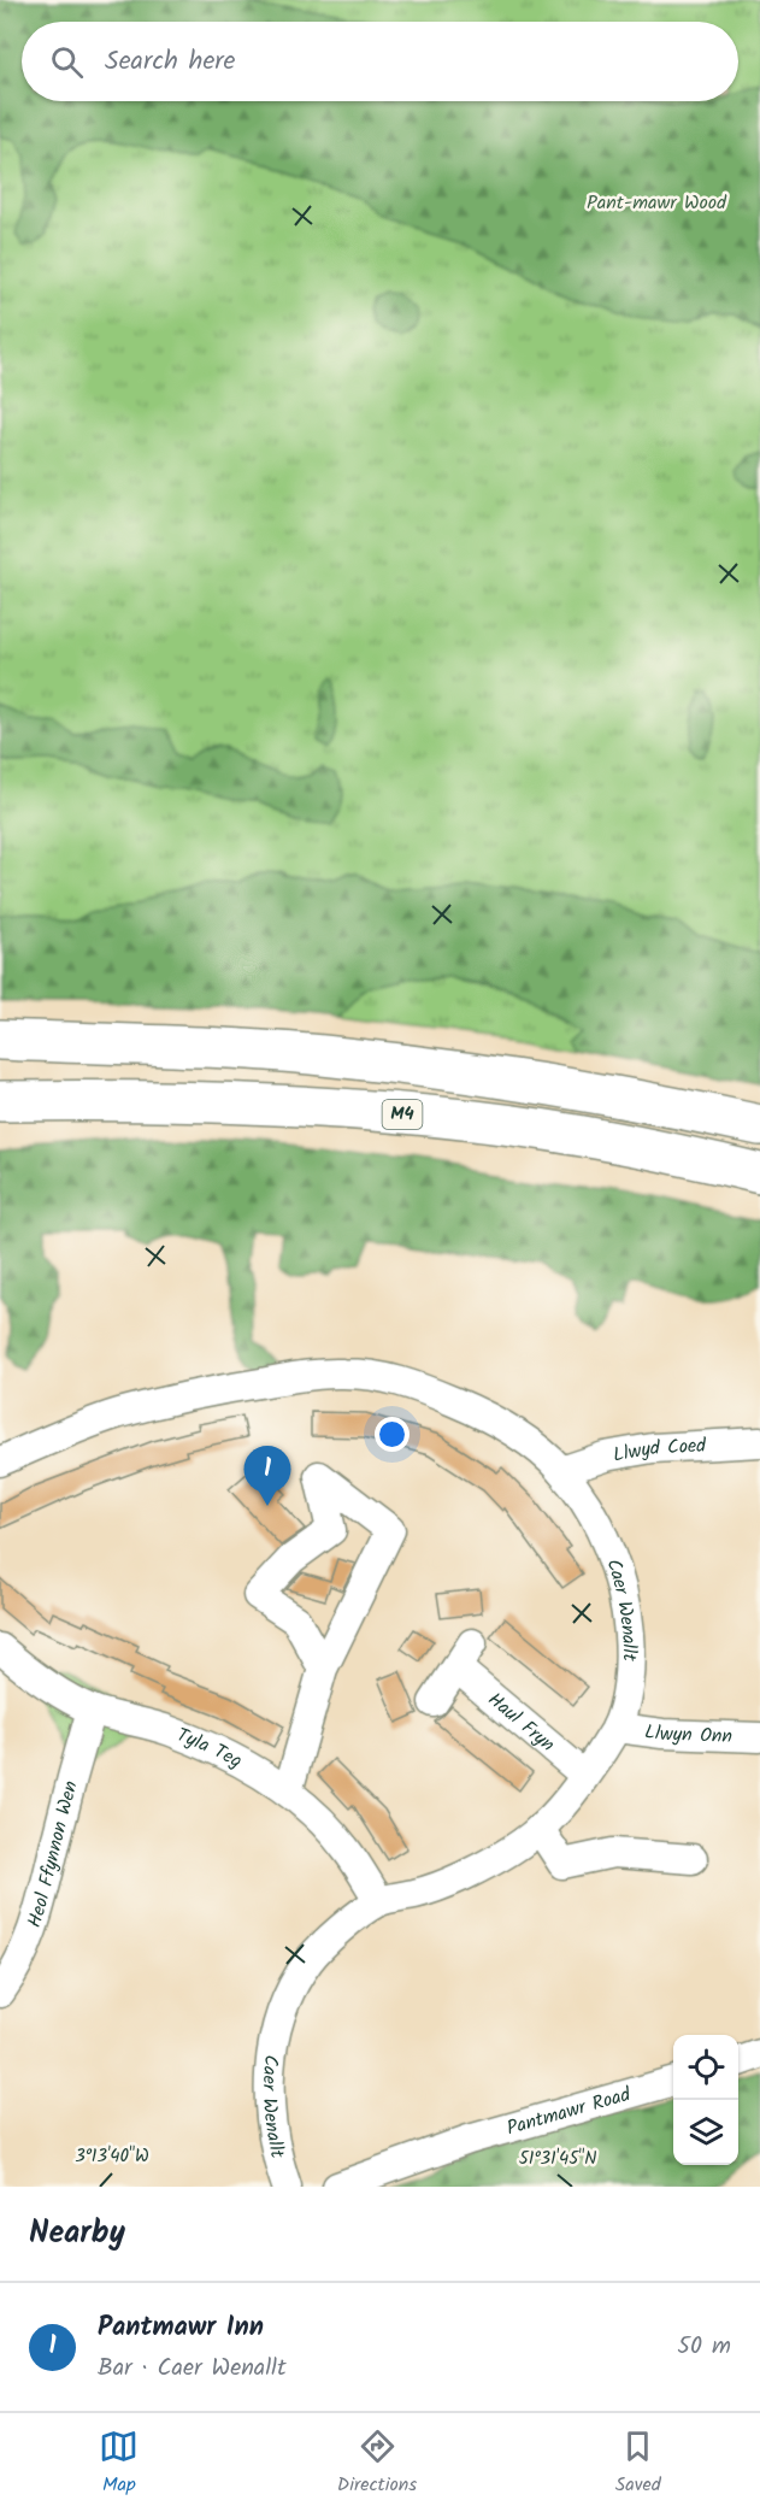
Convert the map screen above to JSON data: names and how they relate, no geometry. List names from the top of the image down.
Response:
{
  "streets": {
    "highway": ["M4"],
    "street": [
      "Llwyd Coed",
      "Caer Wenallt",
      "Haul Fryn",
      "Llwyn Onn",
      "Tyla Teg",
      "Heol Ffynnon Wen",
      "Pantmawr Road"
    ]
  },
  "crossings": [
    ["Llwyd Coed", "Caer Wenallt"],
    ["Caer Wenallt", "Haul Fryn"],
    ["Caer Wenallt", "Llwyn Onn"],
    ["Caer Wenallt", "Tyla Teg"],
    ["Tyla Teg", "Heol Ffynnon Wen"]
  ],
  "parks": ["Pant-mawr Wood"],
  "page": {
    "search": "Search here",
    "pins": "1",
    "heading": "Nearby",
    "list": [
      {
        "mark": "1",
        "name": "Pantmawr Inn",
        "note": "Bar · Caer Wenallt",
        "value": "50 m"
      }
    ],
    "nav": ["Map", "Directions", "Saved"]
  },
  "coordinates": ["3°13'40\"W", "51°31'45\"N"]
}
